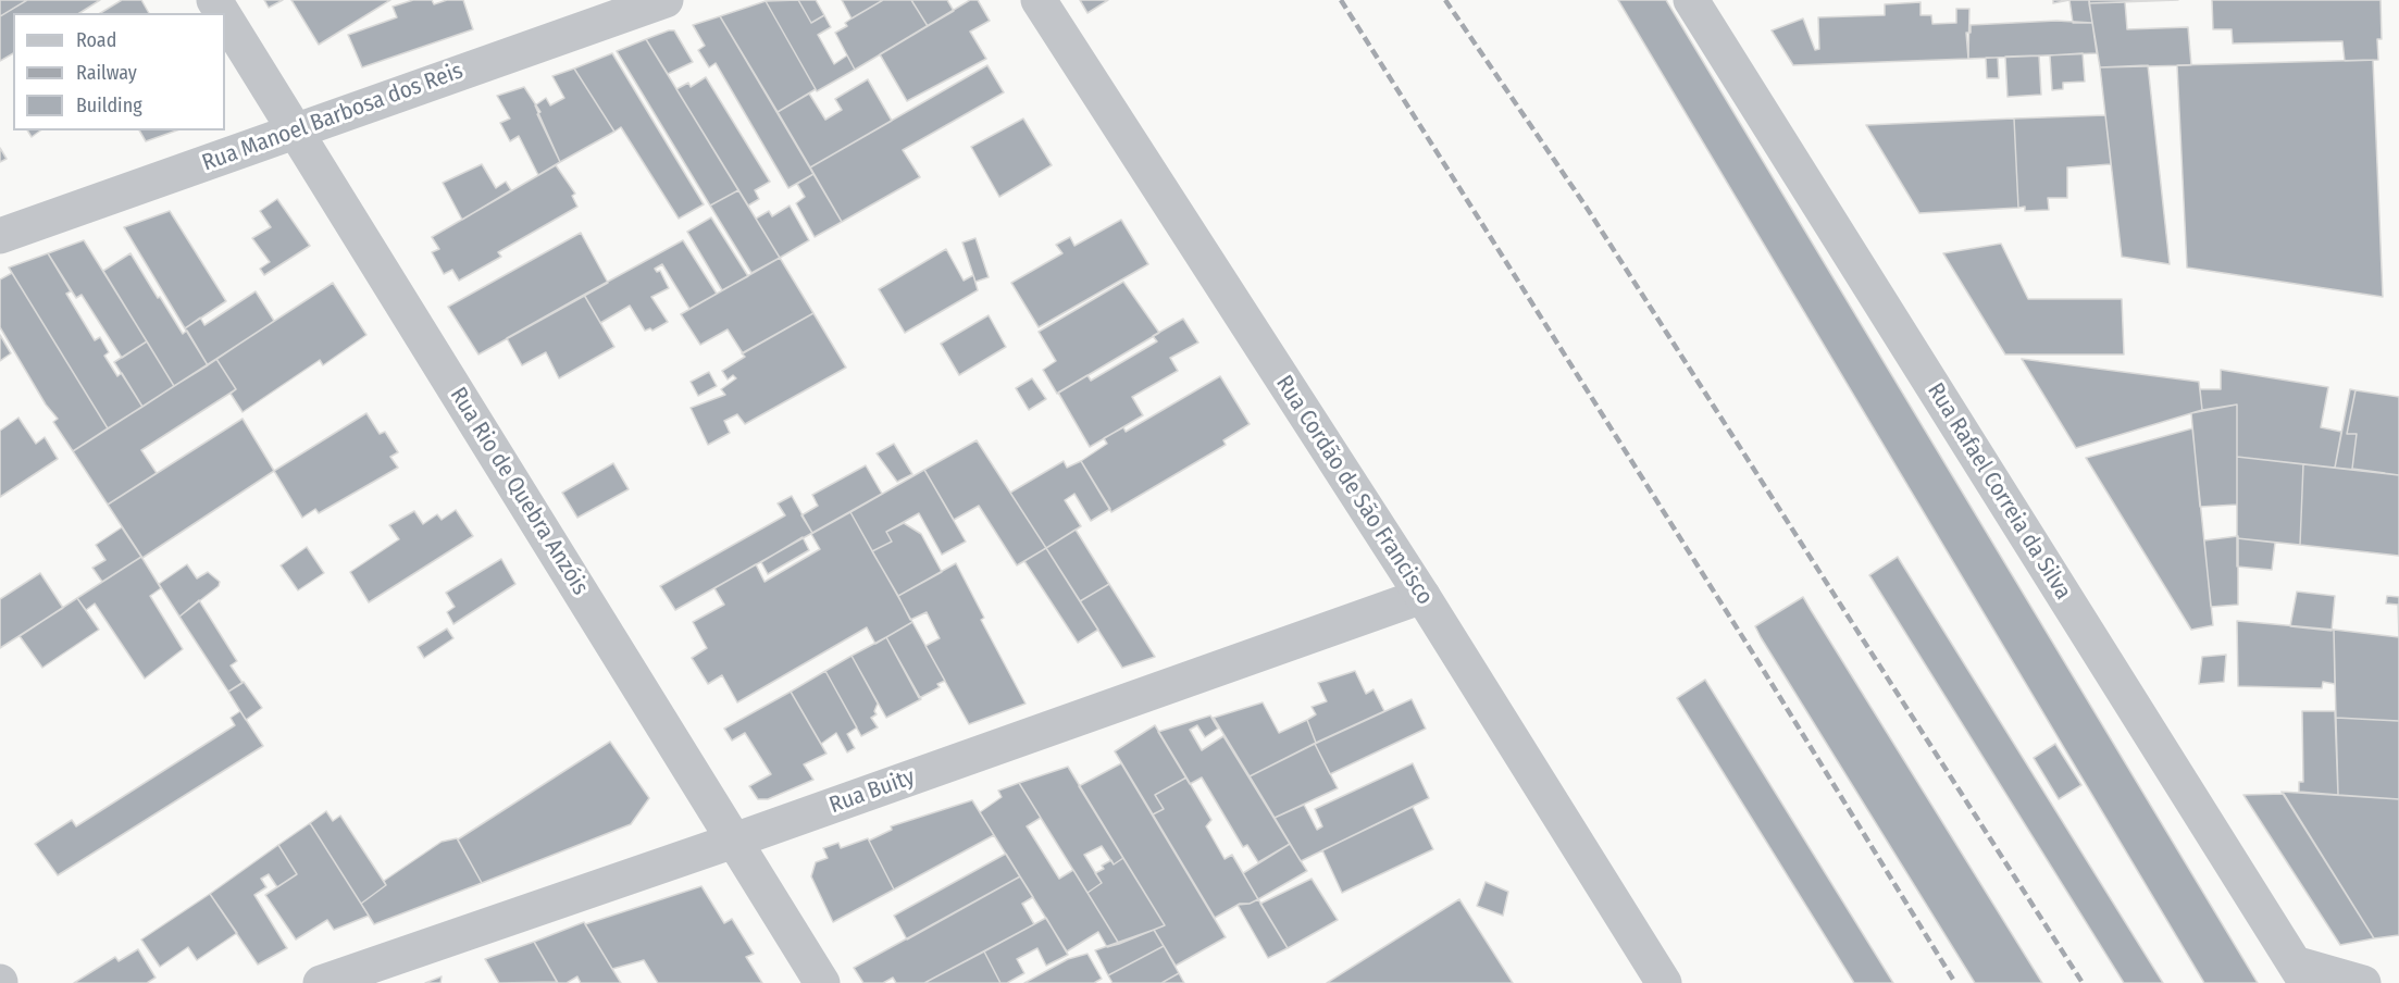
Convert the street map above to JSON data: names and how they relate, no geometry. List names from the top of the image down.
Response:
{
  "streets": {
    "street": [
      "Rua Manoel Barbosa dos Reis",
      "Rua Cordão de São Francisco",
      "Rua Rio de Quebra Anzóis",
      "Rua Rafael Correia da Silva",
      "Rua Buity"
    ]
  },
  "crossings": [
    ["Rua Manoel Barbosa dos Reis", "Rua Rio de Quebra Anzóis"],
    ["Rua Cordão de São Francisco", "Rua Buity"],
    ["Rua Rio de Quebra Anzóis", "Rua Buity"]
  ],
  "legend": ["Road", "Railway", "Building"]
}
